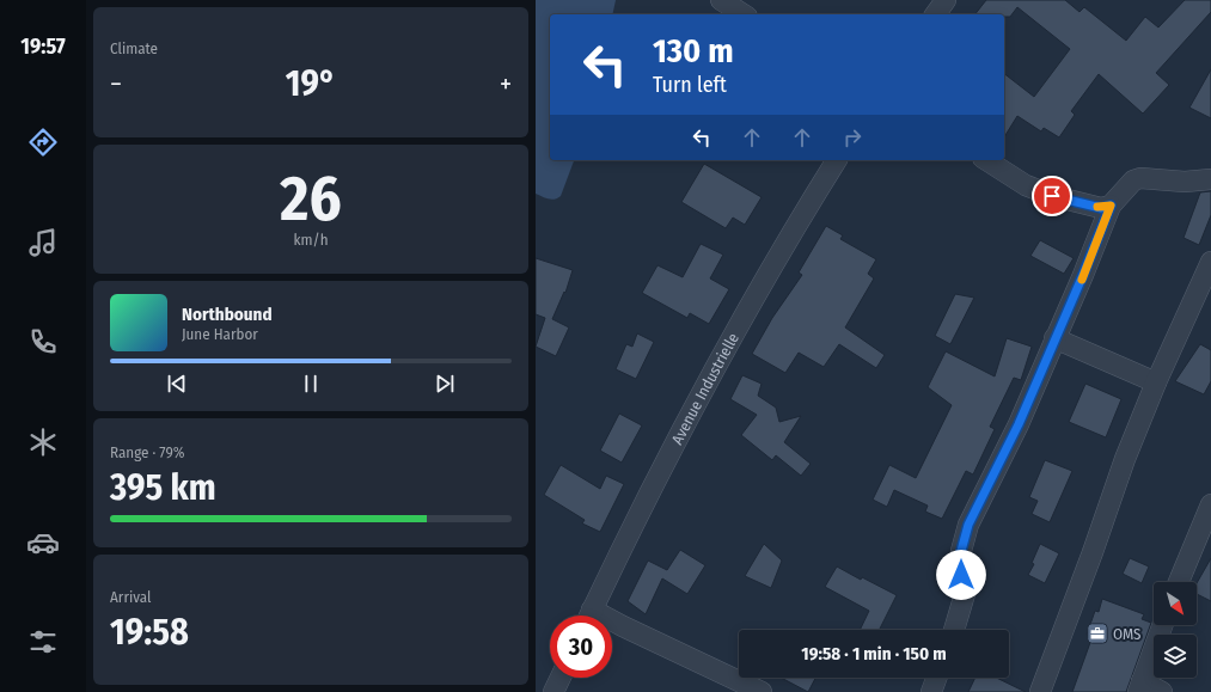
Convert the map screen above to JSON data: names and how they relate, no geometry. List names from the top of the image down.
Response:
{
  "streets": {
    "street": ["Avenue Industrielle"]
  },
  "places": {
    "office": ["OMS"]
  },
  "north": "bottom right",
  "page": {
    "tabs": "19:57",
    "tile": [
      "Climate",
      ["26", "km/h"],
      ["Range · 79%", "395 km"],
      ["Arrival", "19:58"]
    ],
    "turn": ["130 m", "Turn left"],
    "heat": ["−", "19°", "+"],
    "song": ["Northbound", "June Harbor"],
    "limit": "30",
    "trip": "19:58 · 1 min · 150 m"
  }
}
